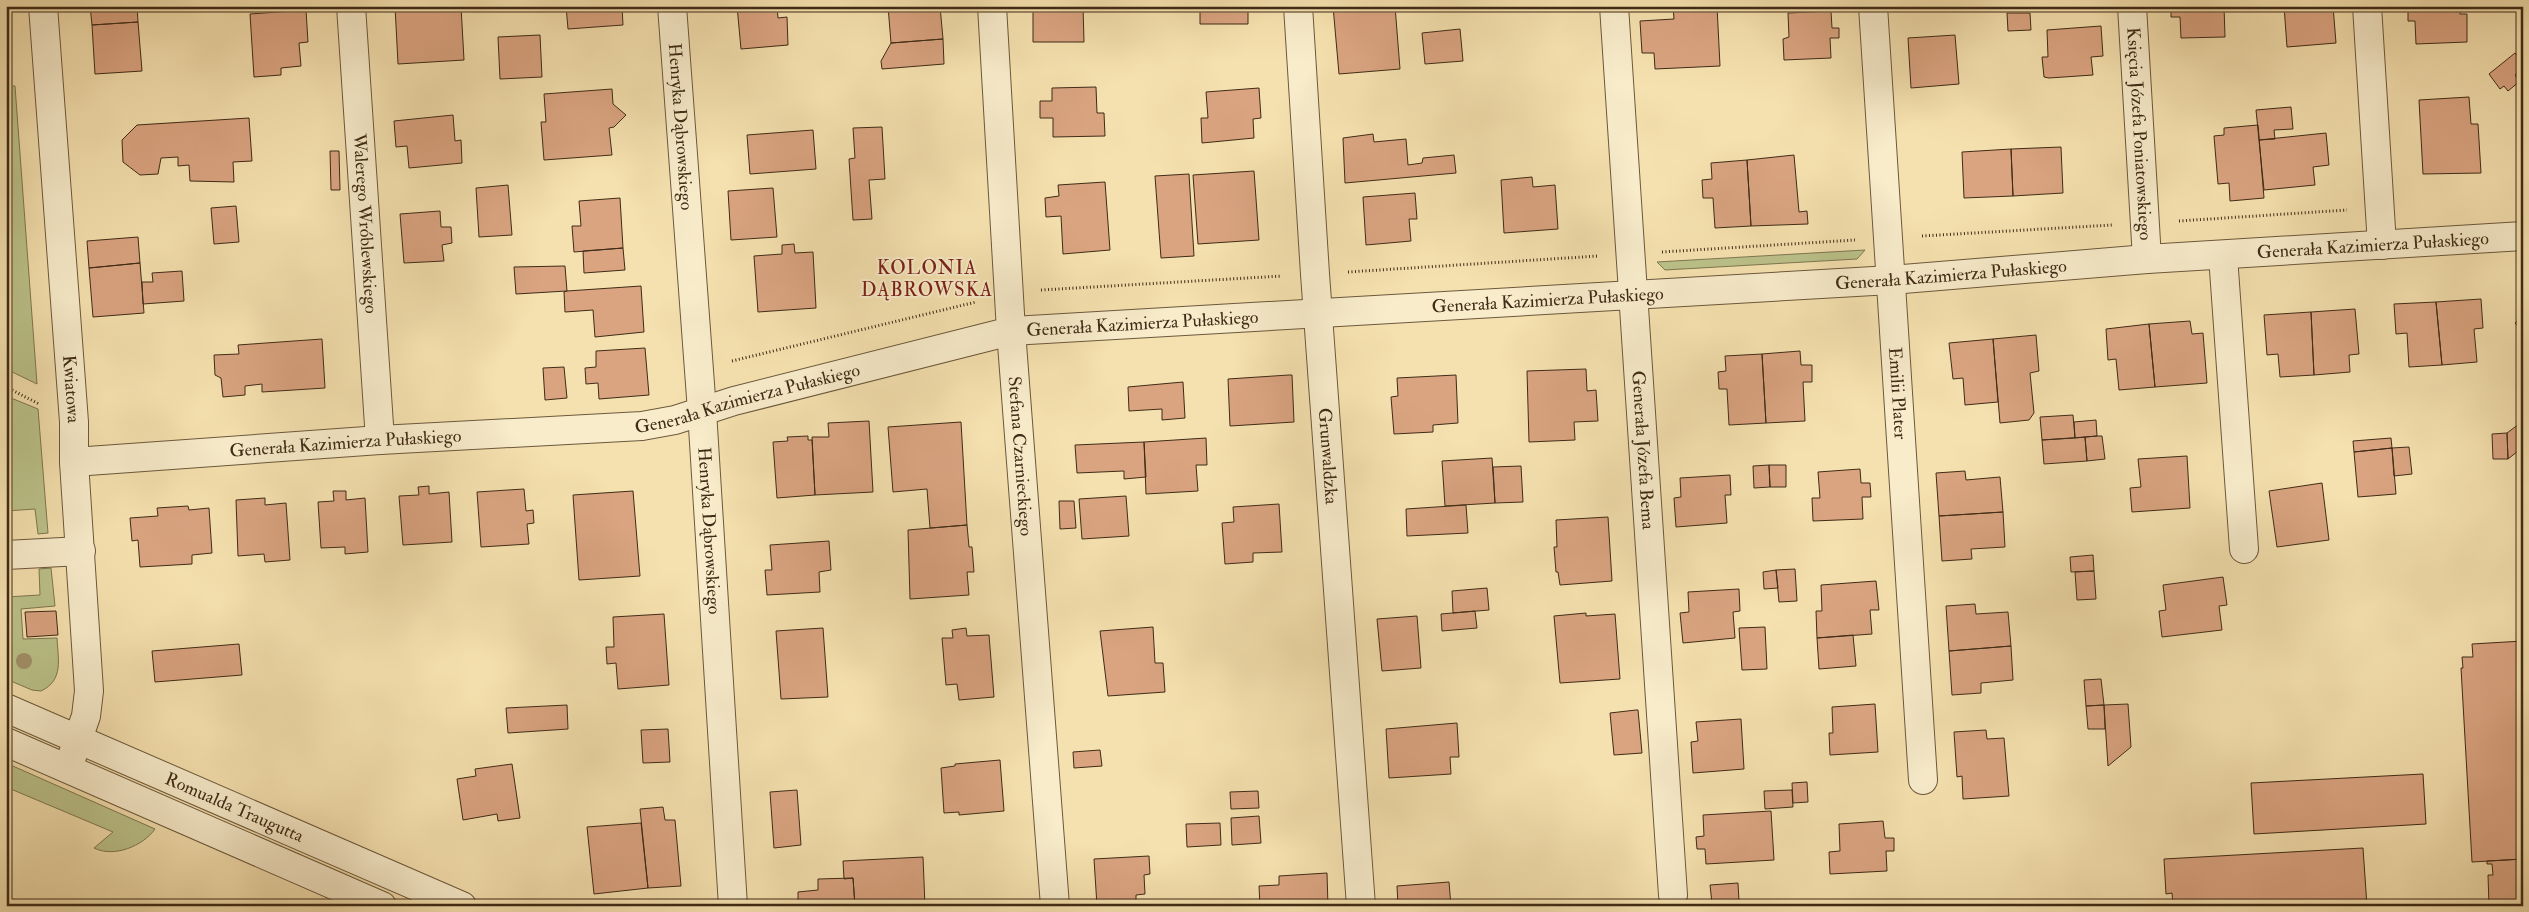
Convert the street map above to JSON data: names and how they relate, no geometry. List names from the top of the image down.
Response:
{
  "streets": {
    "street": [
      "Henryka Dąbrowskiego",
      "Księcia Józefa Poniatowskiego",
      "Walerego Wróblewskiego",
      "Generała Kazimierza Pułaskiego",
      "Kwiatowa",
      "Emilii Plater",
      "Generała Józefa Bema",
      "Stefana Czarnieckiego",
      "Grunwaldzka",
      "Romualda Traugutta"
    ]
  },
  "crossings": [
    ["Henryka Dąbrowskiego", "Generała Kazimierza Pułaskiego"],
    ["Księcia Józefa Poniatowskiego", "Generała Kazimierza Pułaskiego"],
    ["Walerego Wróblewskiego", "Generała Kazimierza Pułaskiego"],
    ["Generała Kazimierza Pułaskiego", "Kwiatowa"],
    ["Generała Kazimierza Pułaskiego", "Emilii Plater"],
    ["Generała Kazimierza Pułaskiego", "Generała Józefa Bema"],
    ["Generała Kazimierza Pułaskiego", "Stefana Czarnieckiego"],
    ["Generała Kazimierza Pułaskiego", "Grunwaldzka"],
    ["Kwiatowa", "Romualda Traugutta"]
  ],
  "districts": ["KOLONIA DĄBROWSKA"]
}
